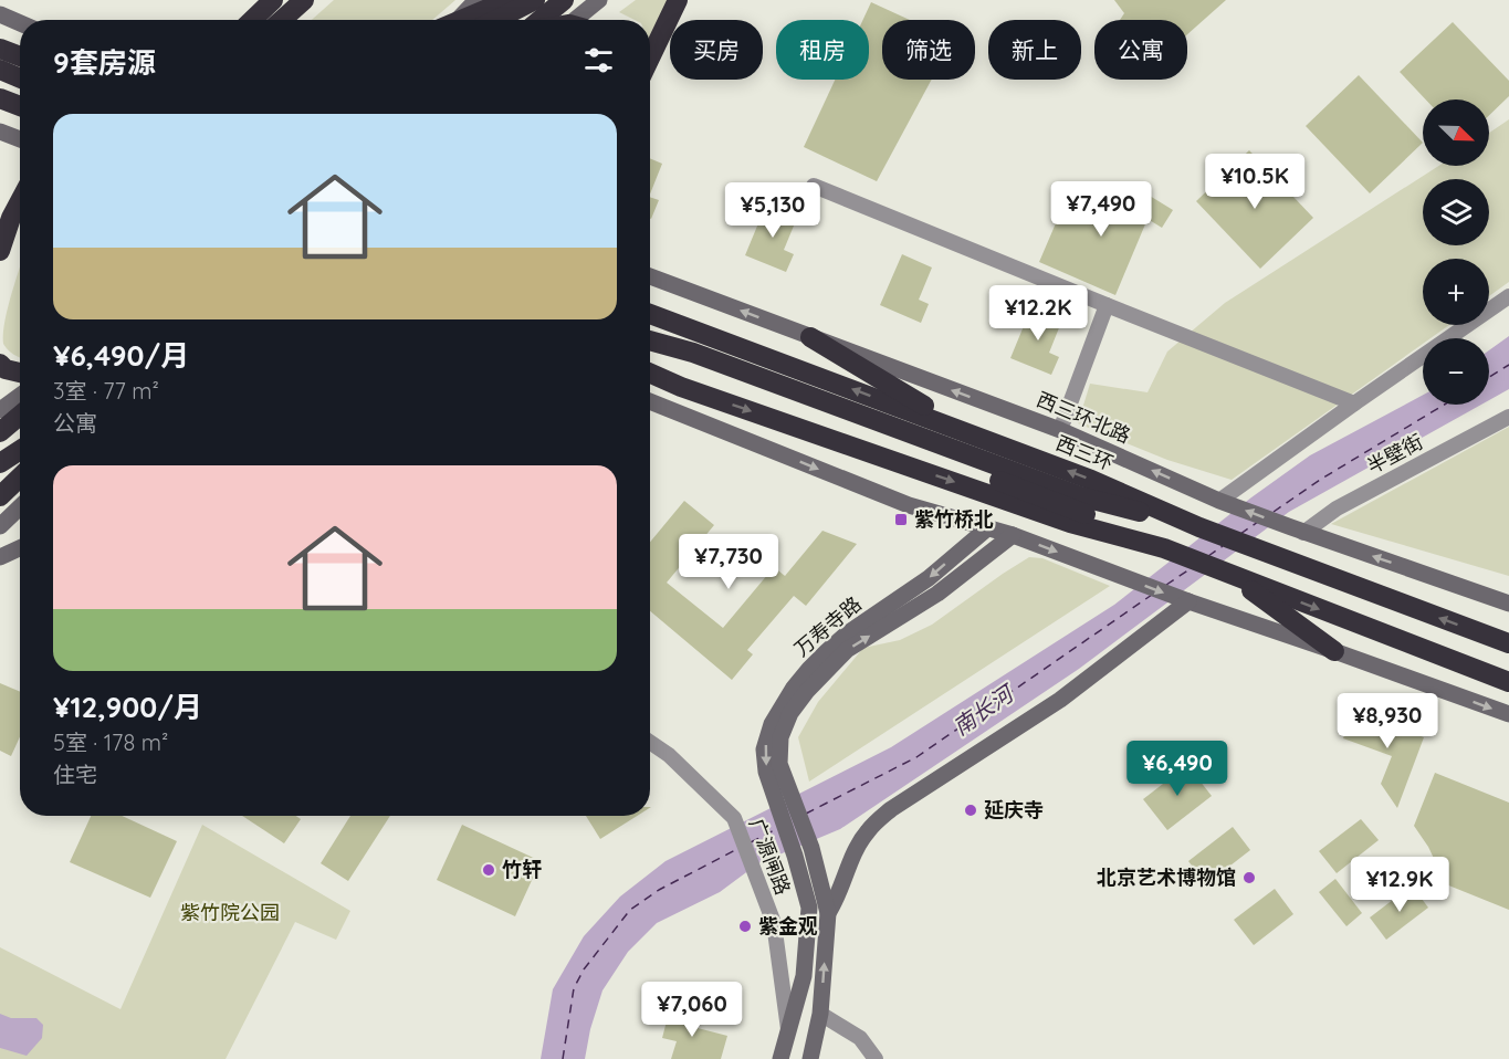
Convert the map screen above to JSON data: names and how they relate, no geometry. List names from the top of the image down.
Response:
{
  "streets": {
    "highway": ["西三环"],
    "street": [
      "西三环北路",
      "半壁街",
      "万寿寺路",
      "广源闸路"
    ]
  },
  "crossings": [
    ["西三环北路", "半壁街"]
  ],
  "water": ["南长河"],
  "parks": ["紫竹院公园"],
  "places": {
    "transit": ["紫竹桥北"],
    "other": [
      "延庆寺",
      "竹轩",
      "北京艺术博物馆",
      "紫金观"
    ]
  },
  "north": "bottom right",
  "page": {
    "chip": [
      "买房",
      "租房",
      "筛选",
      "新上",
      "公寓"
    ],
    "heading": "9套房源",
    "map_buttons": ["+", "−"],
    "list": [
      {
        "name": "¥6,490/月",
        "note": "3室 · 77 m² · 公寓"
      },
      {
        "name": "¥12,900/月",
        "note": "5室 · 178 m² · 住宅"
      }
    ],
    "price": [
      "¥10.5K",
      "¥7,490",
      "¥5,130",
      "¥12.2K",
      "¥7,730",
      "¥8,930",
      "¥6,490",
      "¥12.9K",
      "¥7,060"
    ]
  }
}
